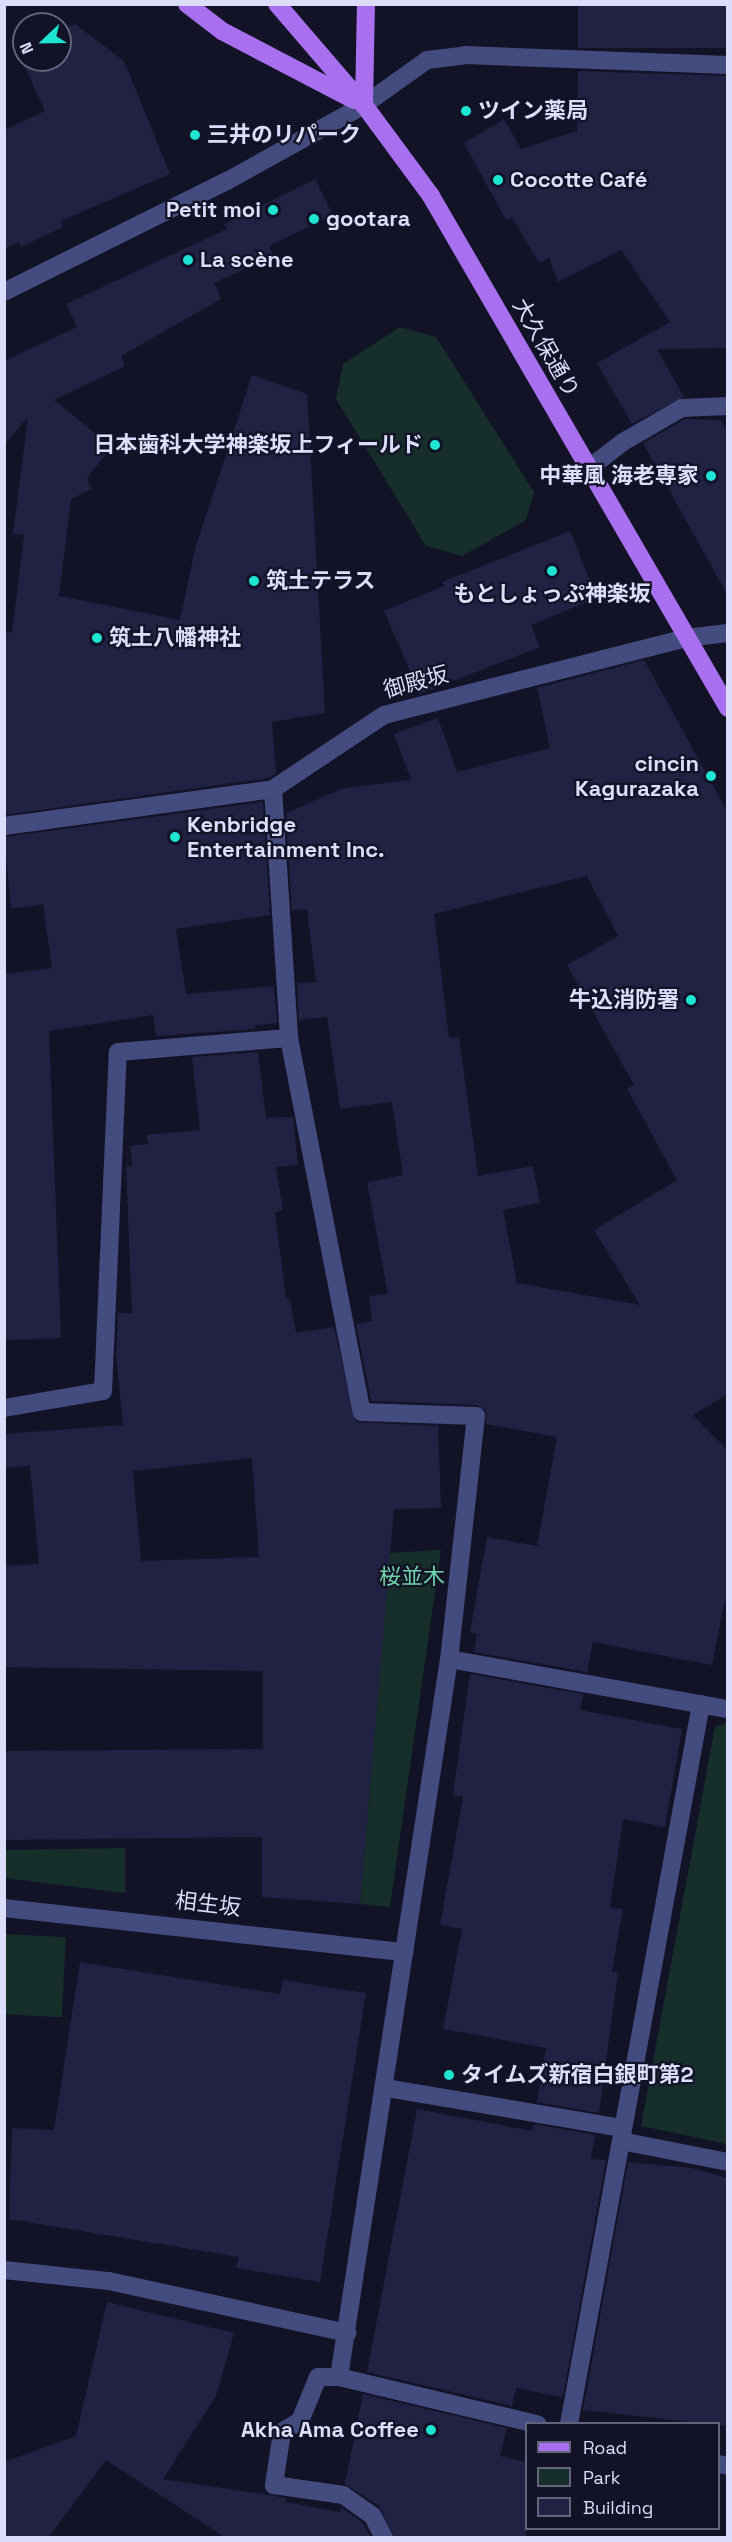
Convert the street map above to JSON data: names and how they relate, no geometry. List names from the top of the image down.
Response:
{
  "streets": {
    "main road": ["大久保通り"],
    "street": ["御殿坂", "相生坂"]
  },
  "crossings": [
    ["大久保通り", "御殿坂"]
  ],
  "parks": ["桜並木"],
  "places": [
    "ツイン薬局",
    "三井のリパーク",
    "Cocotte Café",
    "Petit moi",
    "gootara",
    "La scène",
    "日本歯科大学神楽坂上フィールド",
    "中華風 海老専家",
    "もとしょっぷ神楽坂",
    "筑土テラス",
    "筑土八幡神社",
    "cincin Kagurazaka",
    "Kenbridge Entertainment Inc.",
    "牛込消防署",
    "タイムズ新宿白銀町第2",
    "Akha Ama Coffee"
  ],
  "legend": ["Road", "Park", "Building"],
  "north": "left"
}
